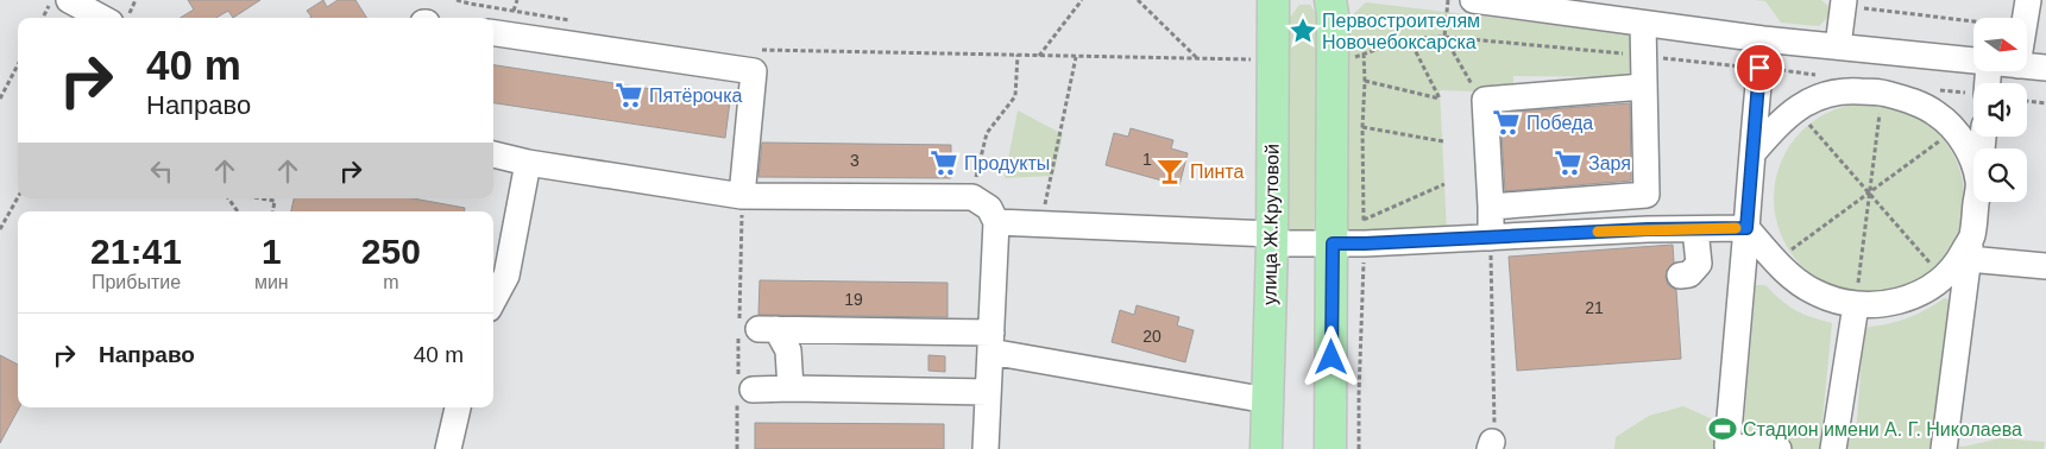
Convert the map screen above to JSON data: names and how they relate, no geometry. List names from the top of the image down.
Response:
{
  "streets": {
    "main road": ["улица Ж.Крутовой"]
  },
  "places": {
    "place": ["Первостроителям Новочебоксарска"],
    "supermarket": [
      "Пятёрочка",
      "Победа",
      "Продукты",
      "Заря"
    ],
    "bar": ["Пинта"],
    "sports": ["Стадион имени А. Г. Николаева"]
  },
  "house_numbers": [
    "1",
    "3",
    "19",
    "21",
    "20"
  ],
  "north": "right",
  "page": {
    "turn": ["40 m", "Направо"],
    "eta": [
      "21:41",
      "Прибытие",
      "1",
      "мин",
      "250",
      "m"
    ],
    "list": [
      {
        "name": "Направо",
        "value": "40 m"
      }
    ]
  }
}
